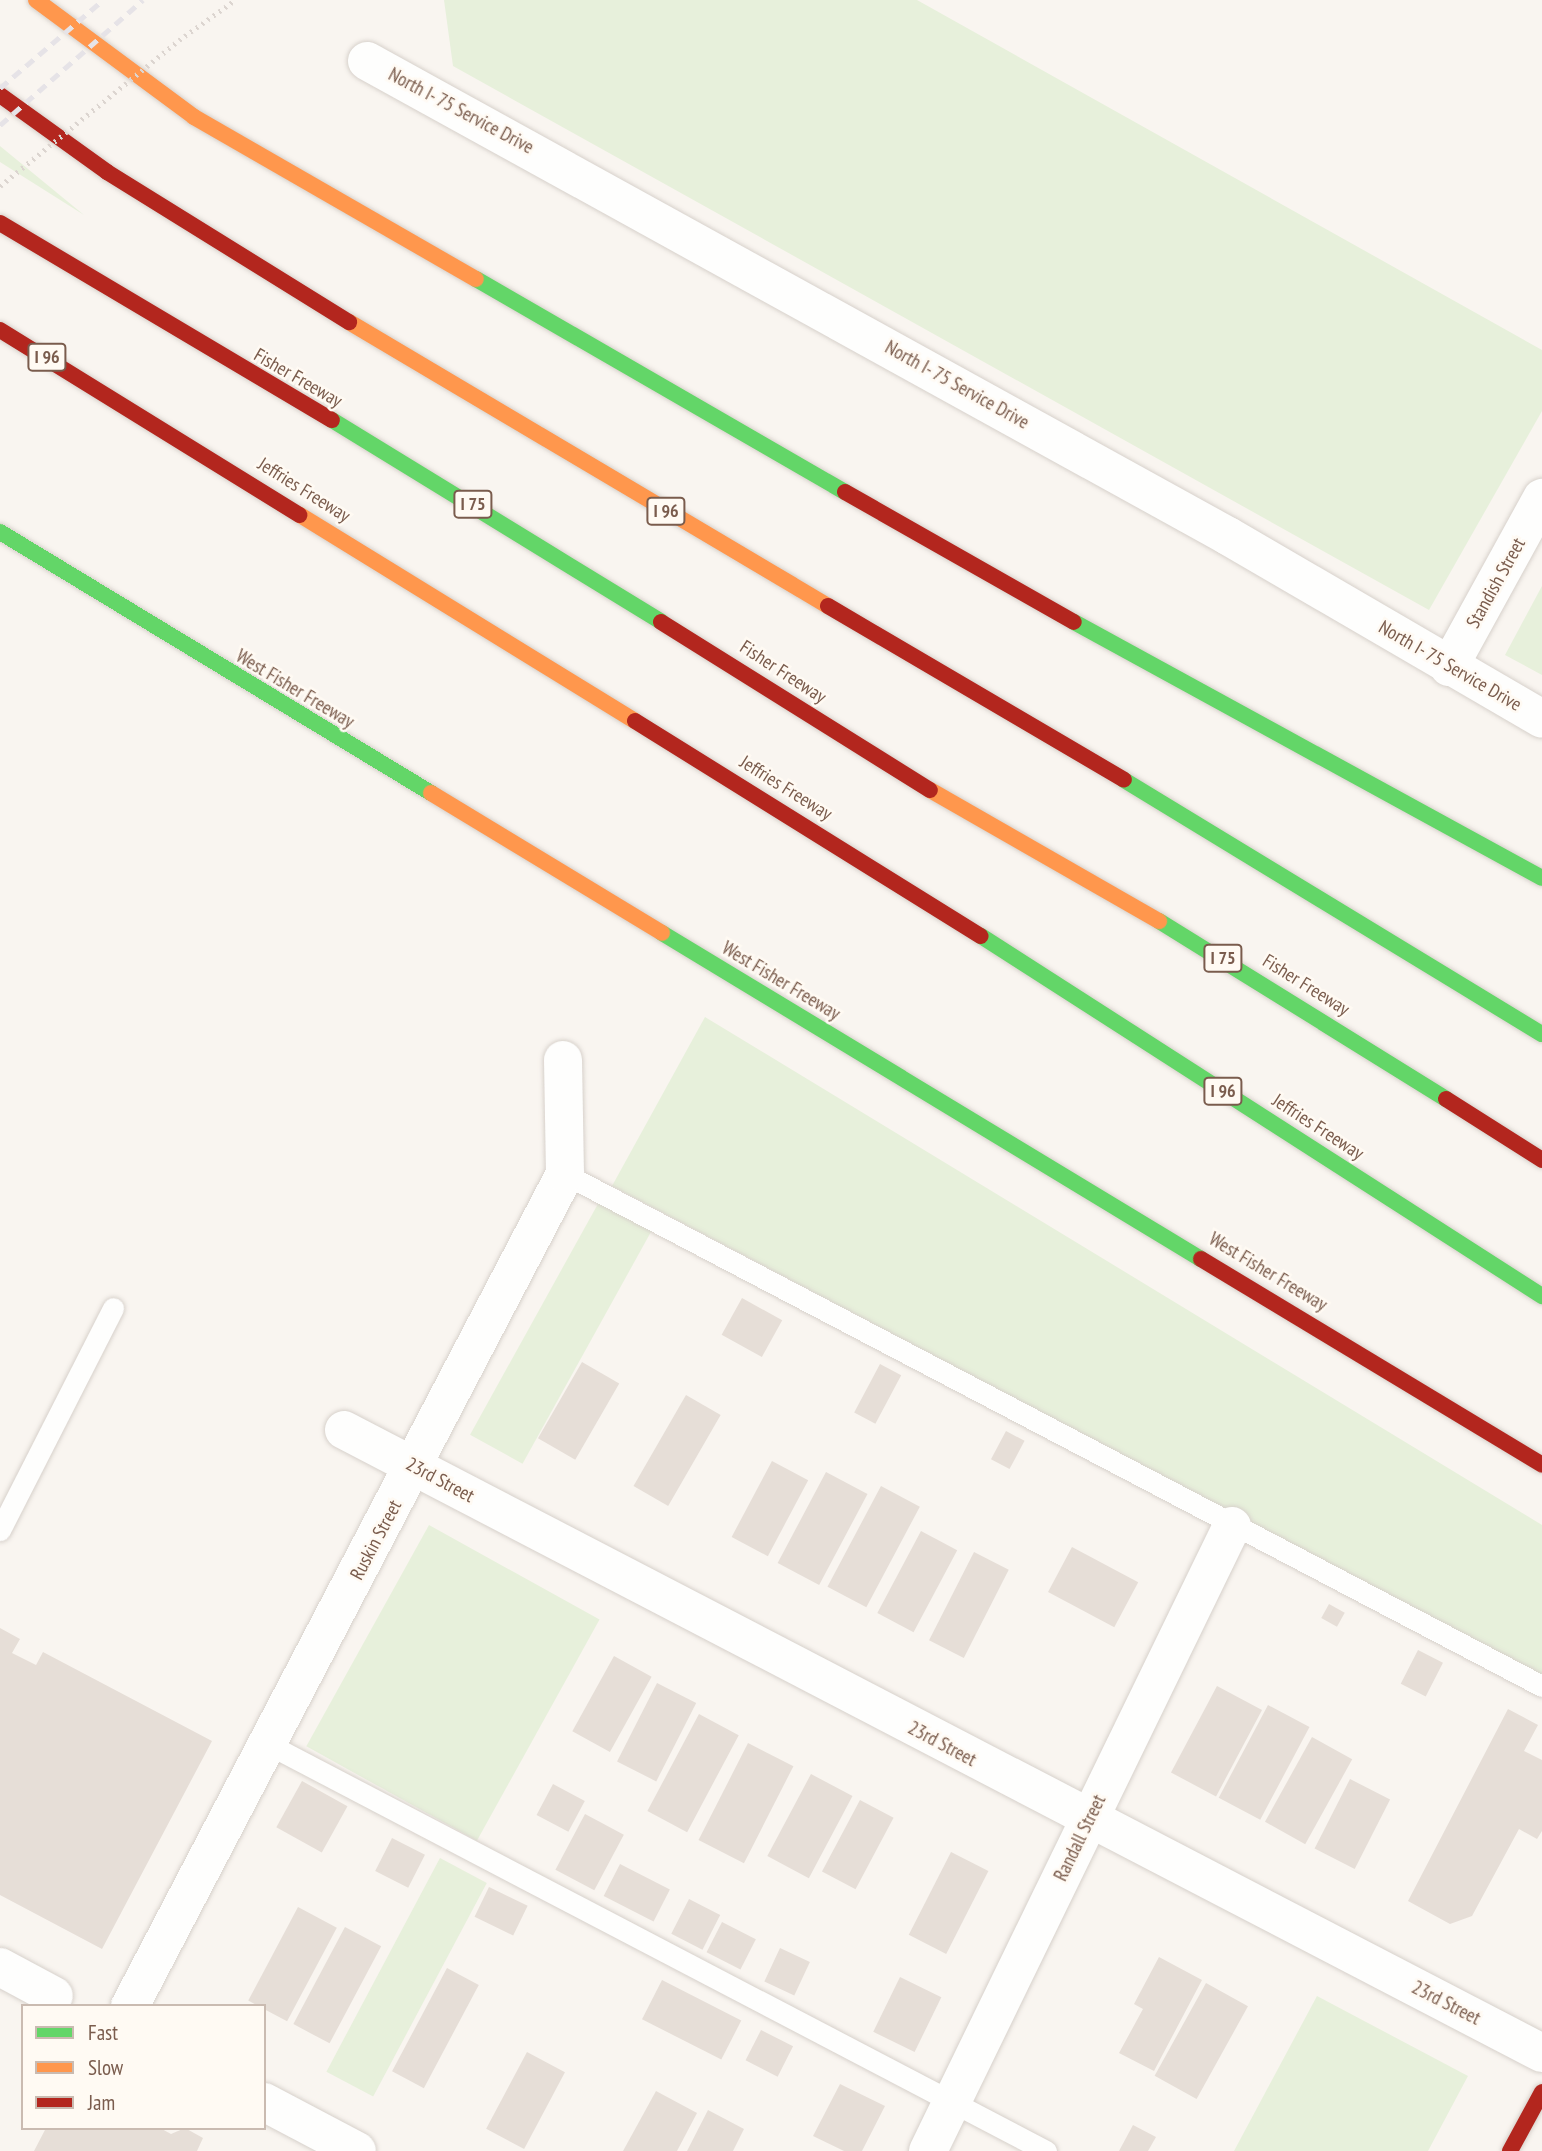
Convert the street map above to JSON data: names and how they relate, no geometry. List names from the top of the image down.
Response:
{
  "streets": {
    "main road": [
      "I 96",
      "Fisher Freeway",
      "Jeffries Freeway",
      "I 75",
      "West Fisher Freeway"
    ],
    "street": [
      "North I- 75 Service Drive",
      "Standish Street",
      "23rd Street",
      "Ruskin Street",
      "Randall Street"
    ]
  },
  "crossings": [
    ["North I- 75 Service Drive", "Standish Street"],
    ["23rd Street", "Ruskin Street"],
    ["23rd Street", "Randall Street"]
  ],
  "legend": ["Fast", "Slow", "Jam"]
}
